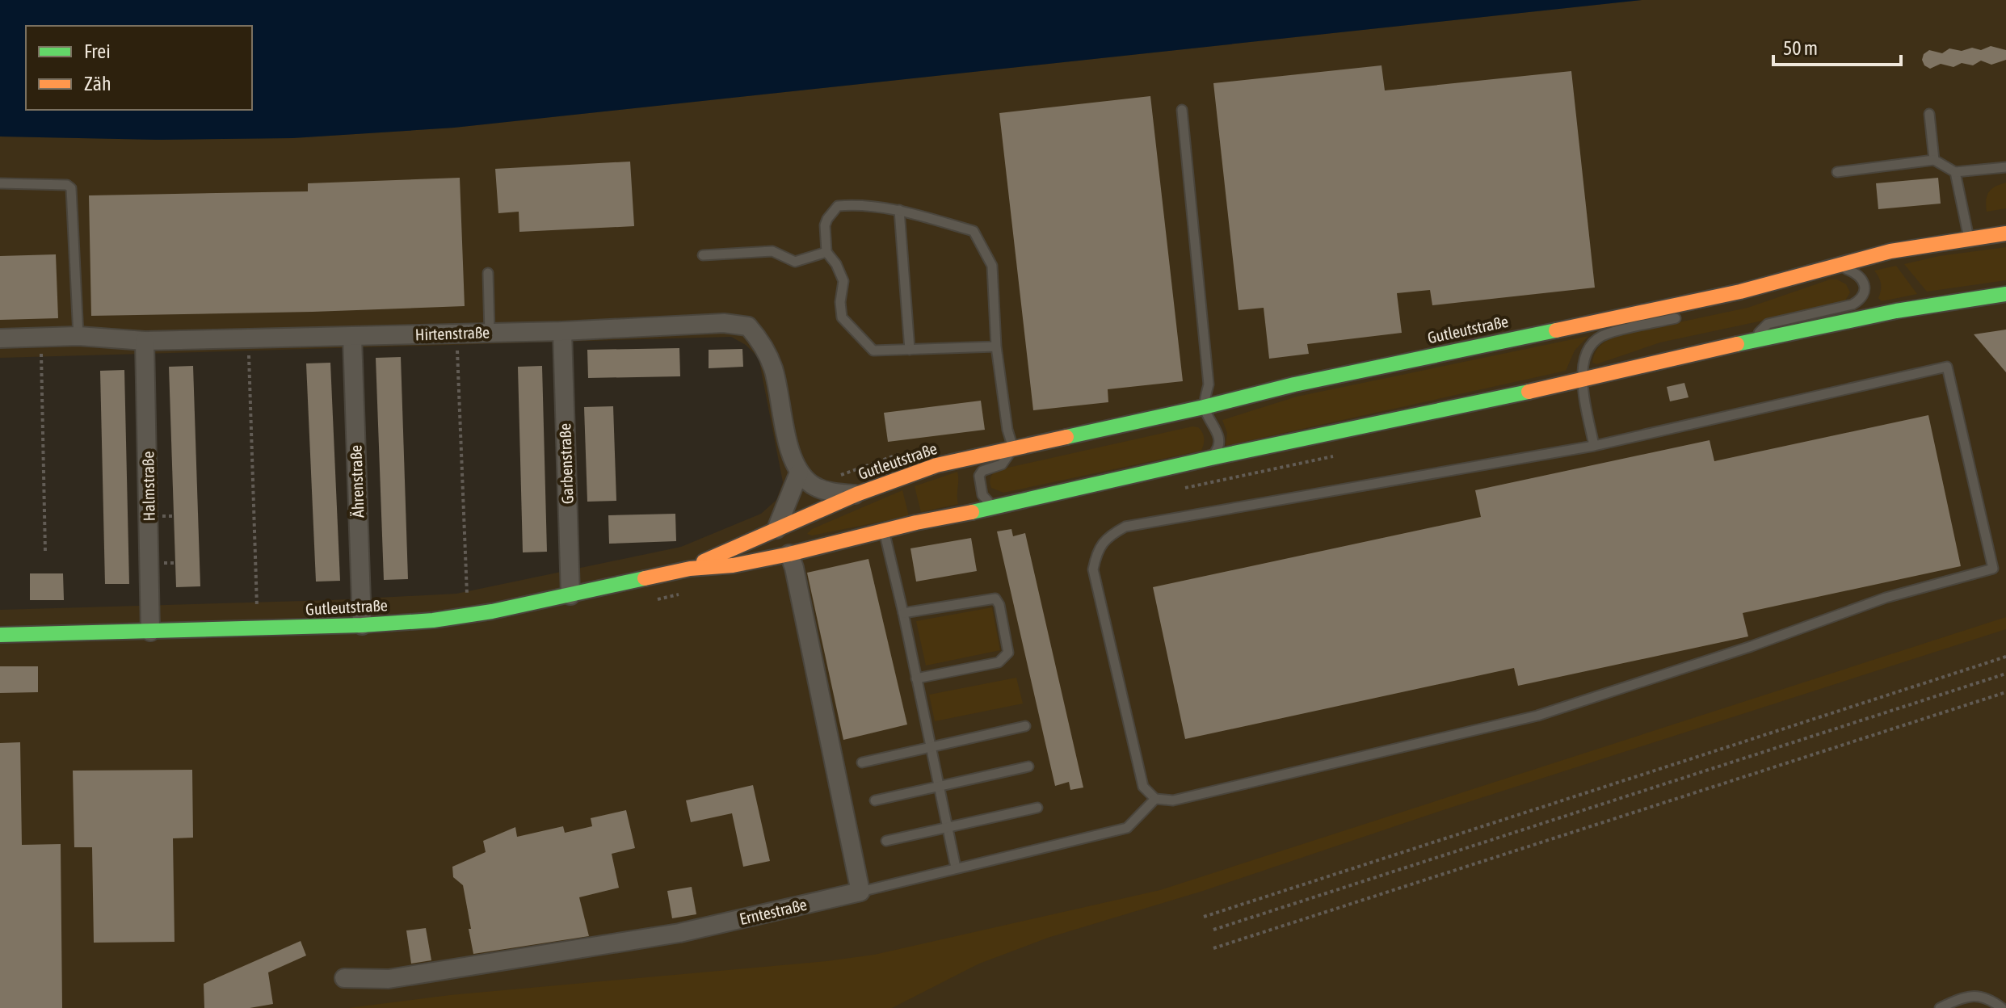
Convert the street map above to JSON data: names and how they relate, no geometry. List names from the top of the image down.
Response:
{
  "streets": {
    "main road": ["Gutleutstraße"],
    "street": [
      "Hirtenstraße",
      "Garbenstraße",
      "Ährenstraße",
      "Halmstraße",
      "Erntestraße"
    ]
  },
  "crossings": [
    ["Gutleutstraße", "Garbenstraße"],
    ["Gutleutstraße", "Ährenstraße"],
    ["Gutleutstraße", "Halmstraße"],
    ["Hirtenstraße", "Garbenstraße"],
    ["Hirtenstraße", "Ährenstraße"],
    ["Hirtenstraße", "Halmstraße"]
  ],
  "legend": ["Frei", "Zäh"],
  "scale_bar": "50 m"
}
